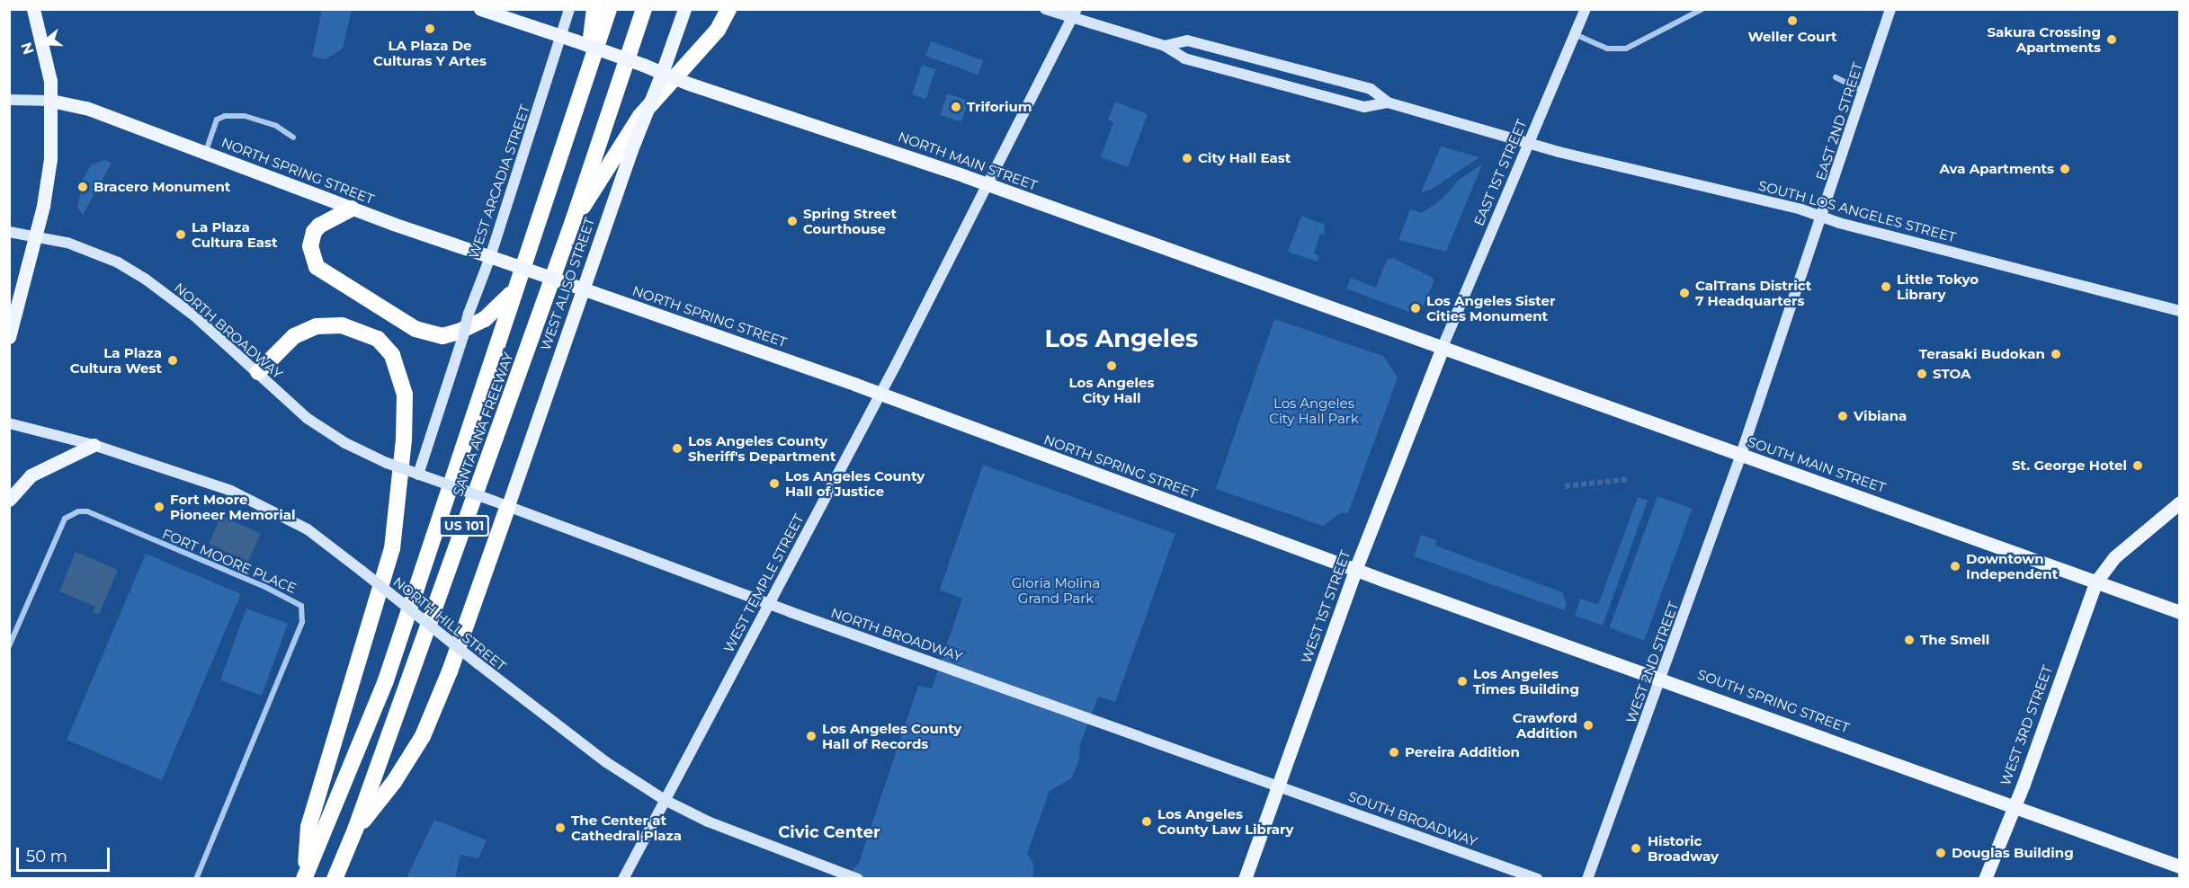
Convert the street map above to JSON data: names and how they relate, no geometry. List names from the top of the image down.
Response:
{
  "streets": {
    "highway": ["SANTA ANA FREEWAY", "US 101"],
    "main road": [
      "EAST 2ND STREET",
      "NORTH MAIN STREET",
      "NORTH SPRING STREET",
      "EAST 1ST STREET",
      "WEST ARCADIA STREET",
      "SOUTH LOS ANGELES STREET",
      "WEST ALISO STREET",
      "NORTH BROADWAY",
      "SOUTH MAIN STREET",
      "WEST TEMPLE STREET",
      "WEST 1ST STREET",
      "NORTH HILL STREET",
      "WEST 2ND STREET",
      "SOUTH SPRING STREET",
      "WEST 3RD STREET",
      "SOUTH BROADWAY"
    ],
    "street": ["FORT MOORE PLACE"]
  },
  "crossings": [
    ["EAST 2ND STREET", "SOUTH LOS ANGELES STREET"],
    ["EAST 2ND STREET", "SOUTH MAIN STREET"],
    ["EAST 2ND STREET", "WEST 2ND STREET"],
    ["NORTH MAIN STREET", "EAST 1ST STREET"],
    ["NORTH MAIN STREET", "WEST ARCADIA STREET"],
    ["NORTH MAIN STREET", "WEST ALISO STREET"],
    ["NORTH MAIN STREET", "SOUTH MAIN STREET"],
    ["NORTH MAIN STREET", "WEST TEMPLE STREET"],
    ["NORTH MAIN STREET", "WEST 1ST STREET"],
    ["NORTH SPRING STREET", "WEST ARCADIA STREET"],
    ["NORTH SPRING STREET", "WEST ALISO STREET"],
    ["NORTH SPRING STREET", "WEST TEMPLE STREET"],
    ["NORTH SPRING STREET", "WEST 1ST STREET"],
    ["NORTH SPRING STREET", "SOUTH SPRING STREET"],
    ["EAST 1ST STREET", "SOUTH LOS ANGELES STREET"],
    ["EAST 1ST STREET", "SOUTH MAIN STREET"],
    ["EAST 1ST STREET", "WEST 1ST STREET"],
    ["WEST ARCADIA STREET", "NORTH BROADWAY"],
    ["WEST ALISO STREET", "NORTH BROADWAY"],
    ["NORTH BROADWAY", "WEST TEMPLE STREET"],
    ["NORTH BROADWAY", "WEST 1ST STREET"],
    ["NORTH BROADWAY", "SOUTH BROADWAY"],
    ["SOUTH MAIN STREET", "WEST 1ST STREET"],
    ["SOUTH MAIN STREET", "WEST 2ND STREET"],
    ["SOUTH MAIN STREET", "WEST 3RD STREET"],
    ["WEST TEMPLE STREET", "NORTH HILL STREET"],
    ["WEST 1ST STREET", "SOUTH SPRING STREET"],
    ["WEST 1ST STREET", "SOUTH BROADWAY"],
    ["WEST 2ND STREET", "SOUTH SPRING STREET"],
    ["SOUTH SPRING STREET", "WEST 3RD STREET"]
  ],
  "districts": ["Los Angeles", "Civic Center"],
  "parks": ["Los Angeles City Hall Park", "Gloria Molina Grand Park"],
  "places": [
    "Weller Court",
    "LA Plaza De Culturas Y Artes",
    "Sakura Crossing Apartments",
    "Triforium",
    "City Hall East",
    "Ava Apartments",
    "Bracero Monument",
    "Spring Street Courthouse",
    "La Plaza Cultura East",
    "Little Tokyo Library",
    "CalTrans District 7 Headquarters",
    "Los Angeles Sister Cities Monument",
    "Terasaki Budokan",
    "La Plaza Cultura West",
    "Los Angeles City Hall",
    "STOA",
    "Vibiana",
    "Los Angeles County Sheriff's Department",
    "St. George Hotel",
    "Los Angeles County Hall of Justice",
    "Fort Moore Pioneer Memorial",
    "Downtown Independent",
    "The Smell",
    "Los Angeles Times Building",
    "Crawford Addition",
    "Los Angeles County Hall of Records",
    "Pereira Addition",
    "Los Angeles County Law Library",
    "The Center at Cathedral Plaza",
    "Historic Broadway",
    "Douglas Building"
  ],
  "scale_bar": "50 m",
  "north": "left"
}
